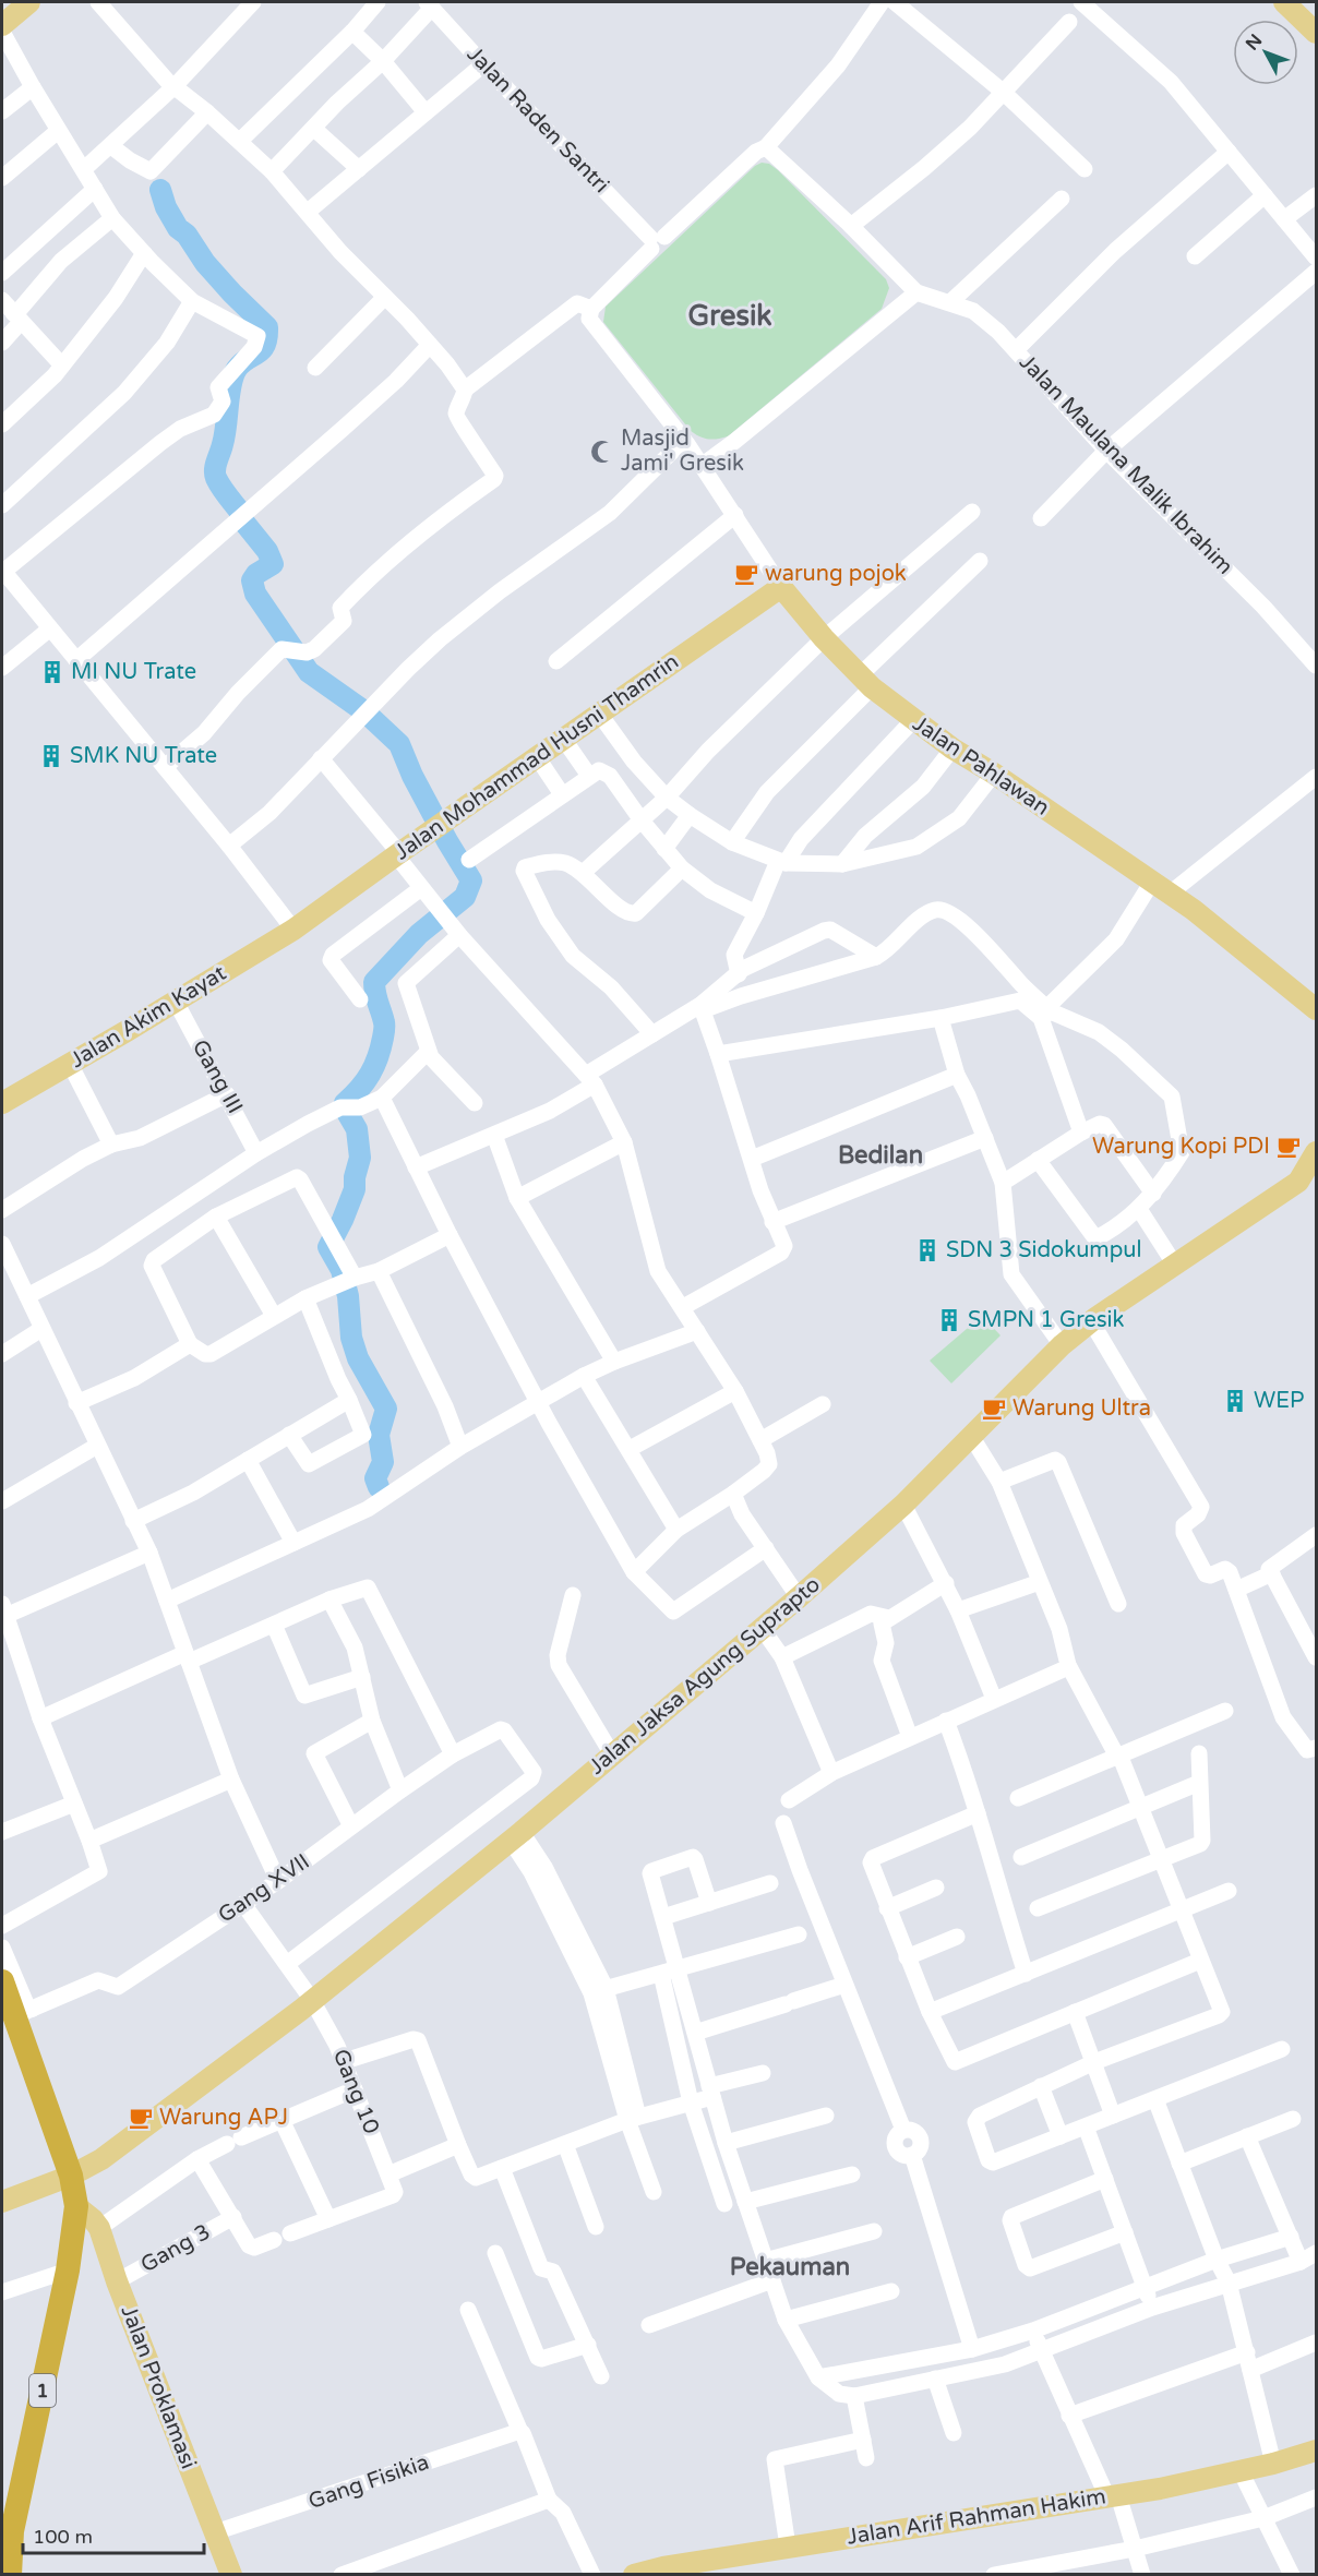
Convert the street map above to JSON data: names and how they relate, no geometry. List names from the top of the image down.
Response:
{
  "streets": {
    "highway": ["1"],
    "main road": [
      "Jalan Mohammad Husni Thamrin",
      "Jalan Pahlawan",
      "Jalan Akim Kayat",
      "Jalan Jaksa Agung Suprapto",
      "Jalan Proklamasi",
      "Jalan Arif Rahman Hakim"
    ],
    "street": [
      "Jalan Raden Santri",
      "Jalan Maulana Malik Ibrahim",
      "Gang III",
      "Gang XVII",
      "Gang 10",
      "Gang 3",
      "Gang Fisikia"
    ]
  },
  "crossings": [
    ["Jalan Mohammad Husni Thamrin", "Jalan Pahlawan"],
    ["Jalan Mohammad Husni Thamrin", "Jalan Akim Kayat"],
    ["Jalan Akim Kayat", "Gang III"],
    ["Jalan Jaksa Agung Suprapto", "Gang 10"],
    ["Jalan Jaksa Agung Suprapto", "1"],
    ["Gang XVII", "Gang 10"],
    ["Gang XVII", "1"],
    ["Gang 3", "Jalan Proklamasi"],
    ["Jalan Proklamasi", "1"],
    ["Jalan Proklamasi", "Gang Fisikia"]
  ],
  "districts": ["Gresik", "Bedilan", "Pekauman"],
  "places": {
    "mosque": ["Masjid Jami' Gresik"],
    "cafe": [
      "warung pojok",
      "Warung Kopi PDI",
      "Warung Ultra",
      "Warung APJ"
    ],
    "building": [
      "MI NU Trate",
      "SMK NU Trate",
      "SDN 3 Sidokumpul",
      "SMPN 1 Gresik",
      "WEP"
    ]
  },
  "scale_bar": "100 m",
  "north": "top left"
}
